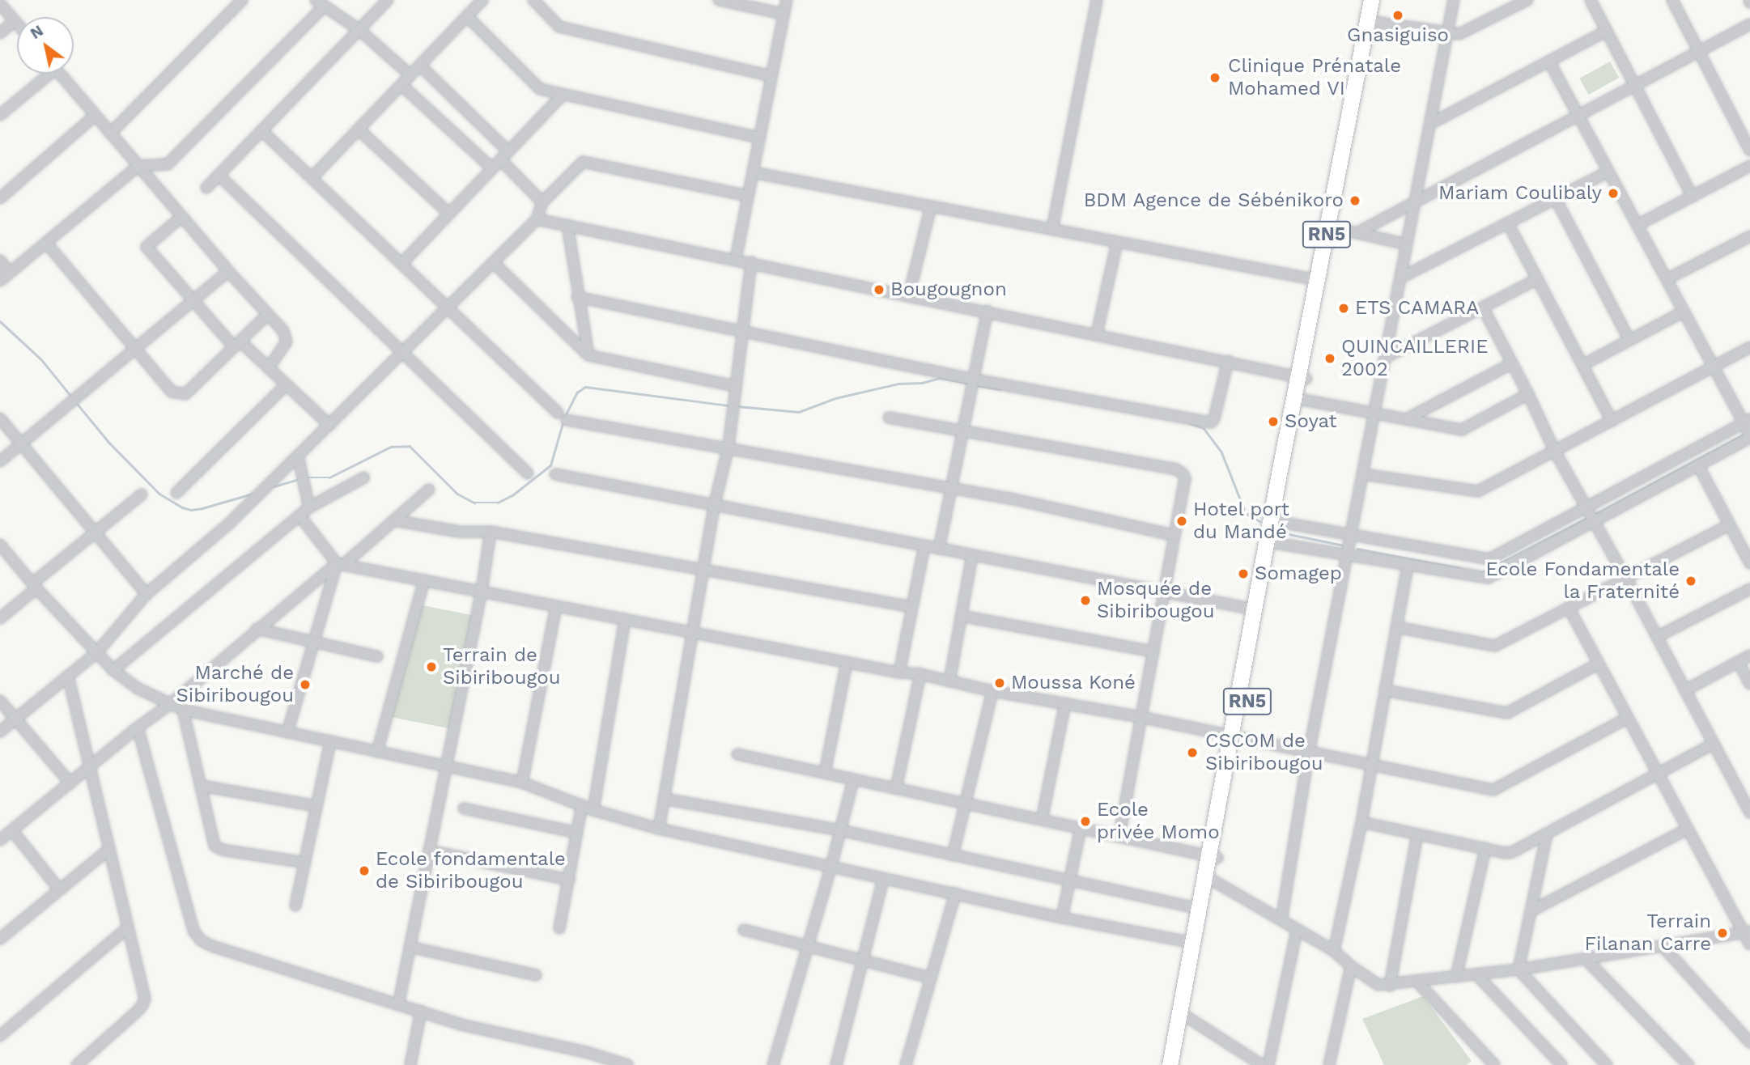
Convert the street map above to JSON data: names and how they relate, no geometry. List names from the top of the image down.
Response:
{
  "streets": {
    "highway": ["RN5"]
  },
  "places": [
    "Gnasiguiso",
    "Clinique Prénatale Mohamed VI",
    "Mariam Coulibaly",
    "BDM Agence de Sébénikoro",
    "Bougougnon",
    "ETS CAMARA",
    "QUINCAILLERIE 2002",
    "Soyat",
    "Hotel port du Mandé",
    "Somagep",
    "Ecole Fondamentale la Fraternité",
    "Mosquée de Sibiribougou",
    "Terrain de Sibiribougou",
    "Moussa Koné",
    "Marché de Sibiribougou",
    "CSCOM de Sibiribougou",
    "Ecole privée Momo",
    "Ecole fondamentale de Sibiribougou",
    "Terrain Filanan Carre"
  ],
  "north": "top left"
}
